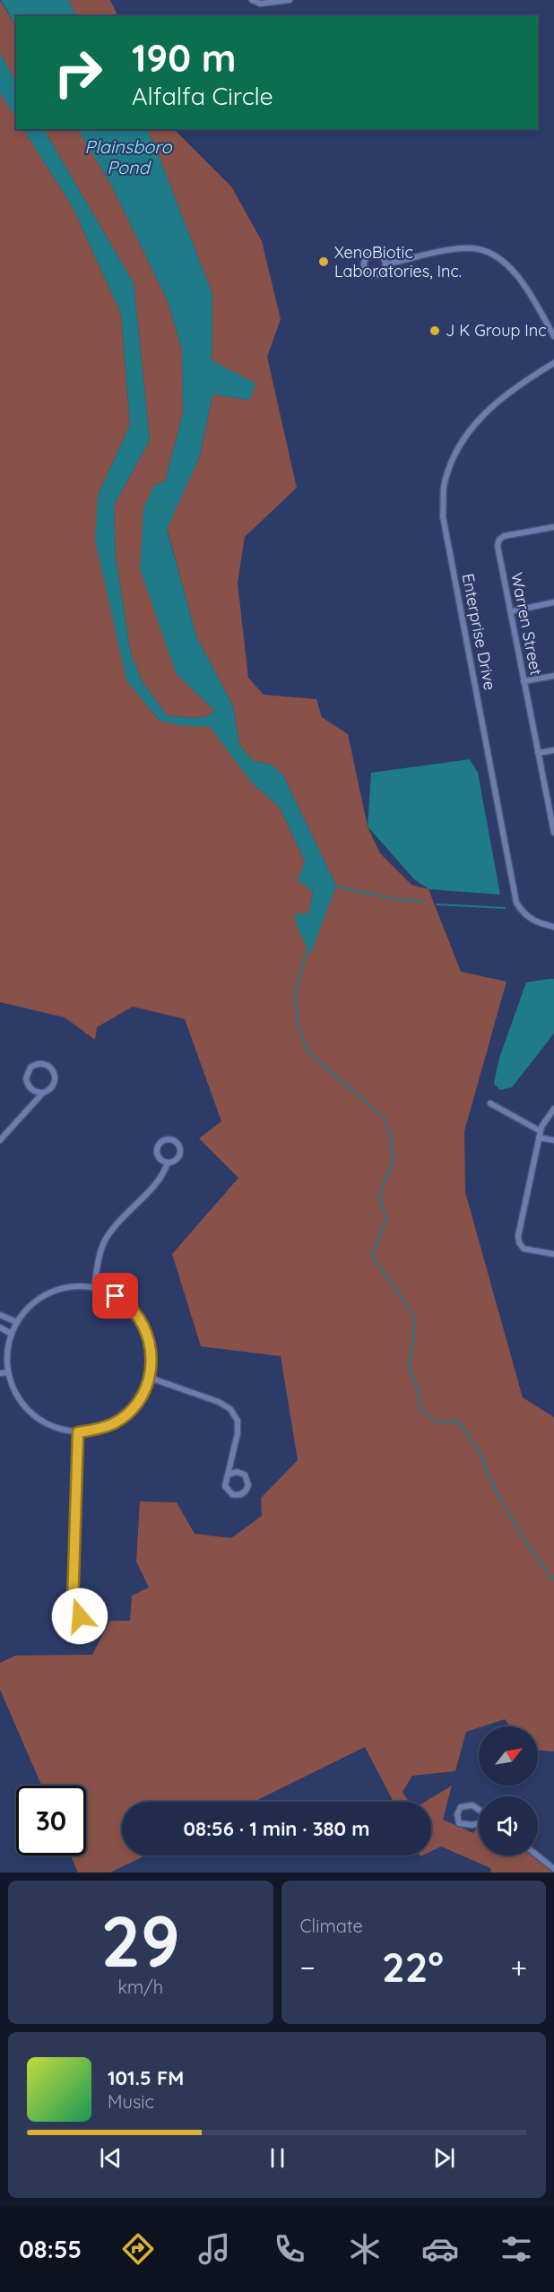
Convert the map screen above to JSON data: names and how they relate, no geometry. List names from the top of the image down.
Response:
{
  "streets": {
    "street": ["Warren Street", "Enterprise Drive"]
  },
  "water": ["Plainsboro Pond"],
  "places": ["XenoBiotic Laboratories, Inc.", "J K Group Inc"],
  "north": "top right",
  "page": {
    "turn": ["190 m", "Alfalfa Circle"],
    "limit": "30",
    "trip": "08:56 · 1 min · 380 m",
    "tile": [
      ["29", "km/h"],
      "Climate"
    ],
    "heat": ["−", "22°", "+"],
    "song": ["101.5 FM", "Music"],
    "tabs": "08:55"
  }
}
